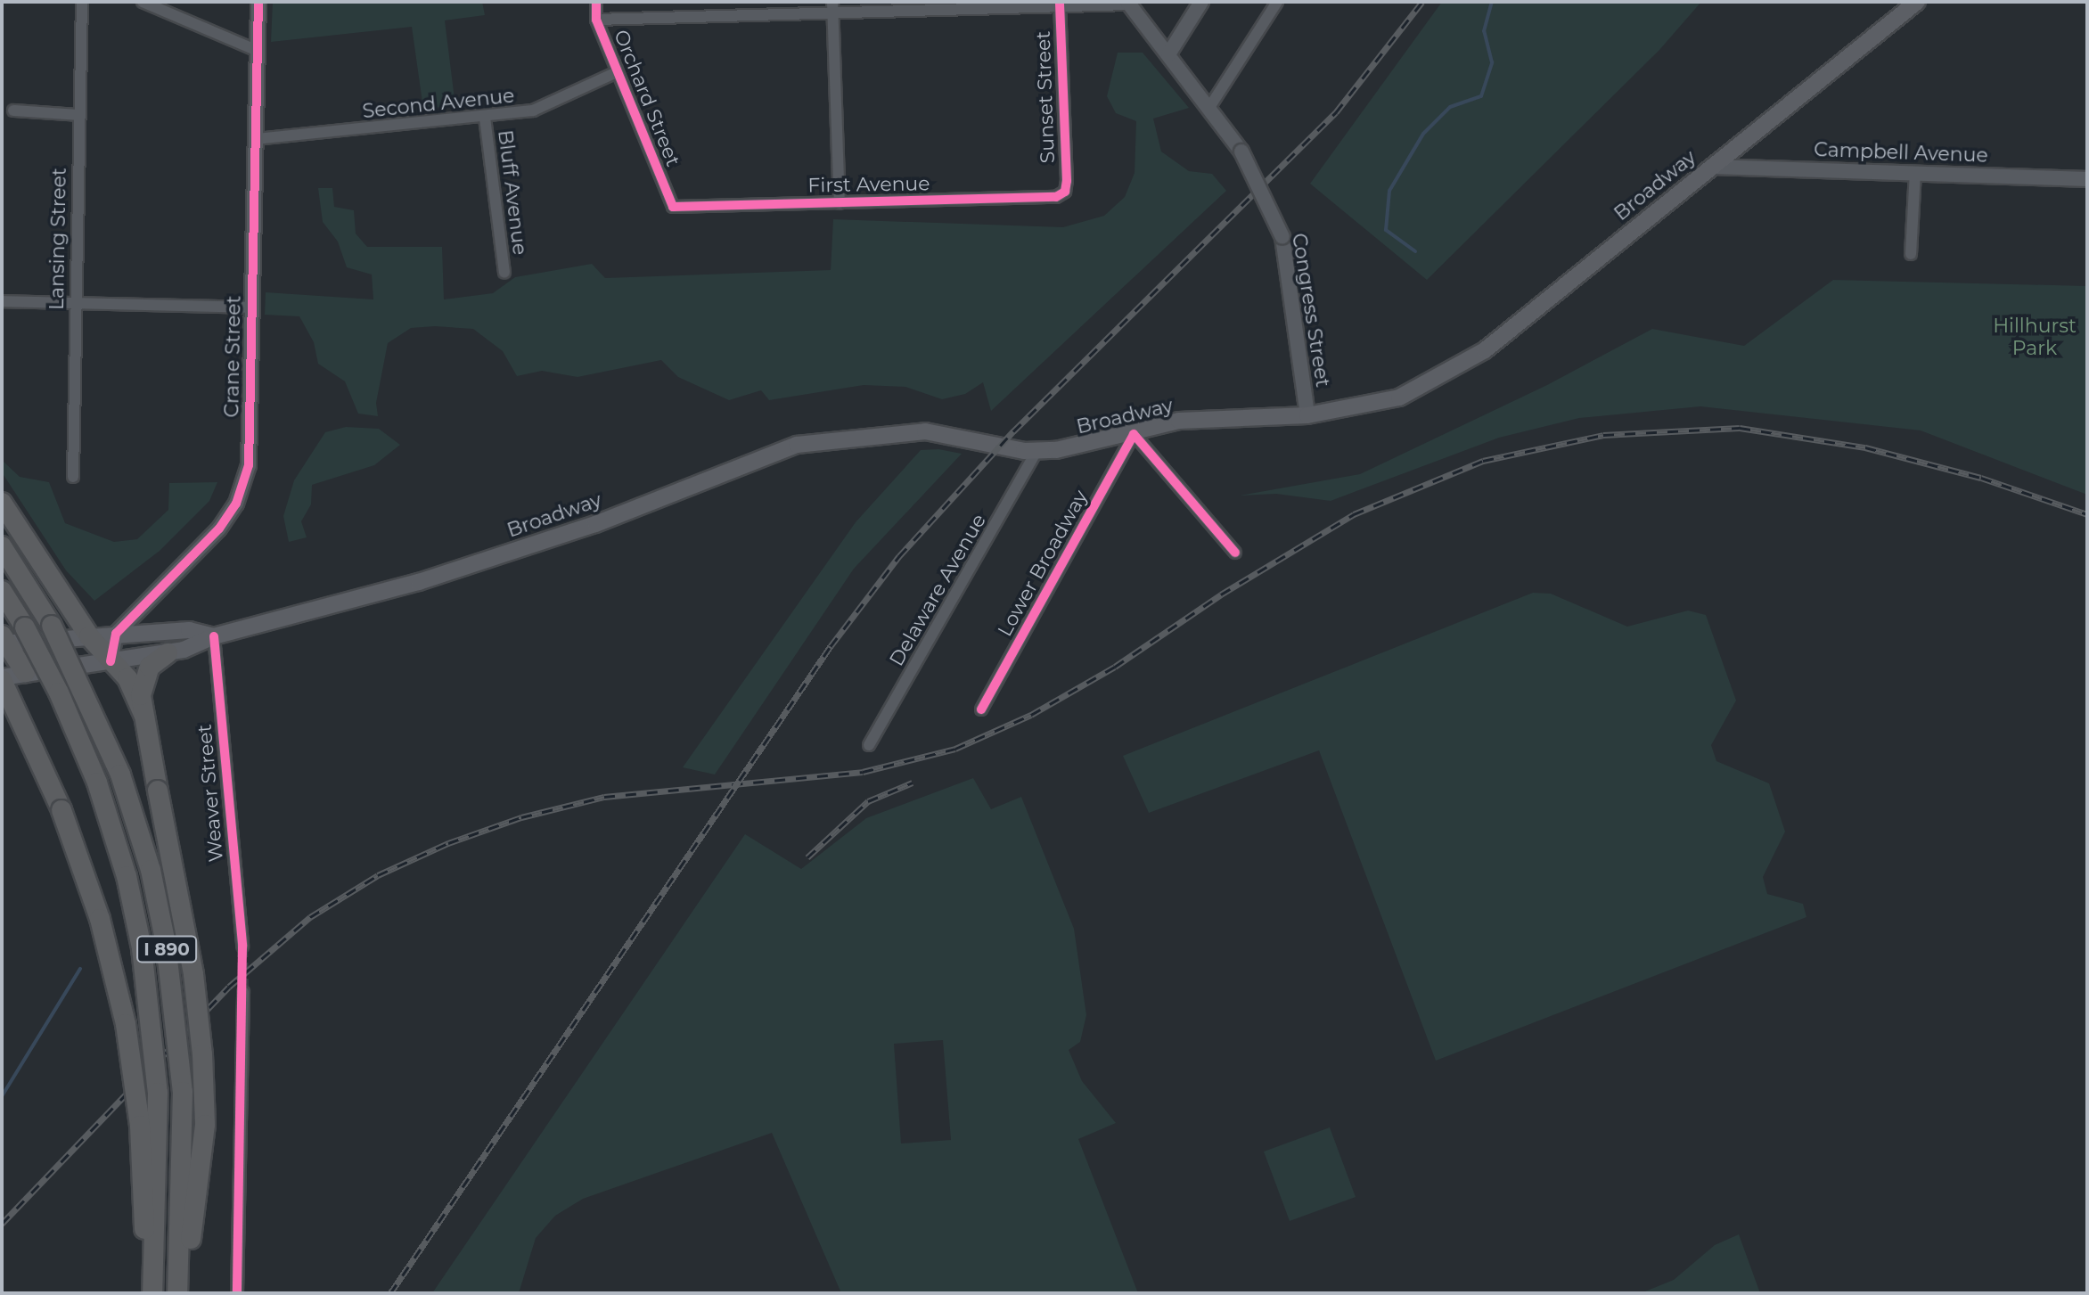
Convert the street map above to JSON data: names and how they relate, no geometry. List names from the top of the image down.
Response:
{
  "streets": {
    "highway": ["I 890"],
    "main road": ["Broadway"],
    "street": [
      "Sunset Street",
      "Orchard Street",
      "Second Avenue",
      "Campbell Avenue",
      "First Avenue",
      "Bluff Avenue",
      "Lansing Street",
      "Congress Street",
      "Crane Street",
      "Lower Broadway",
      "Delaware Avenue",
      "Weaver Street"
    ]
  },
  "crossings": [
    ["Sunset Street", "First Avenue"],
    ["Orchard Street", "Second Avenue"],
    ["Orchard Street", "First Avenue"],
    ["Second Avenue", "Bluff Avenue"],
    ["Second Avenue", "Crane Street"],
    ["Campbell Avenue", "Broadway"],
    ["Broadway", "Congress Street"],
    ["Broadway", "Crane Street"],
    ["Broadway", "Lower Broadway"],
    ["Broadway", "Delaware Avenue"],
    ["Broadway", "Weaver Street"]
  ],
  "parks": ["Hillhurst Park"]
}
